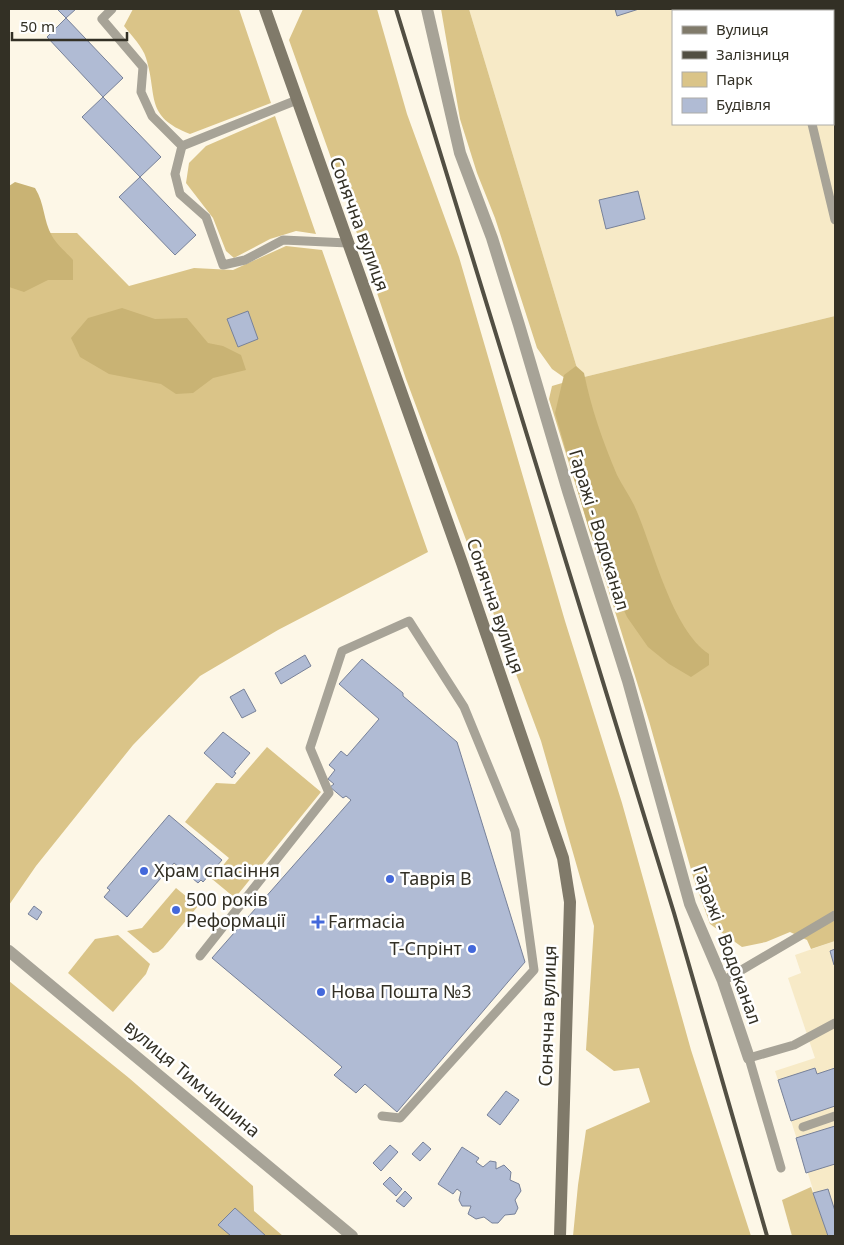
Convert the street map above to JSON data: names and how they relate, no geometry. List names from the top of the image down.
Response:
{
  "streets": {
    "street": ["Сонячна вулиця", "Гаражі - Водоканал", "вулиця Тимчишина"]
  },
  "places": {
    "other": [
      "Храм спасіння",
      "Таврія В",
      "500 років Реформації",
      "Т-Спрінт",
      "Нова Пошта №3"
    ],
    "health": ["Farmacia"]
  },
  "legend": [
    "Вулиця",
    "Залізниця",
    "Парк",
    "Будівля"
  ],
  "scale_bar": "50 m"
}
